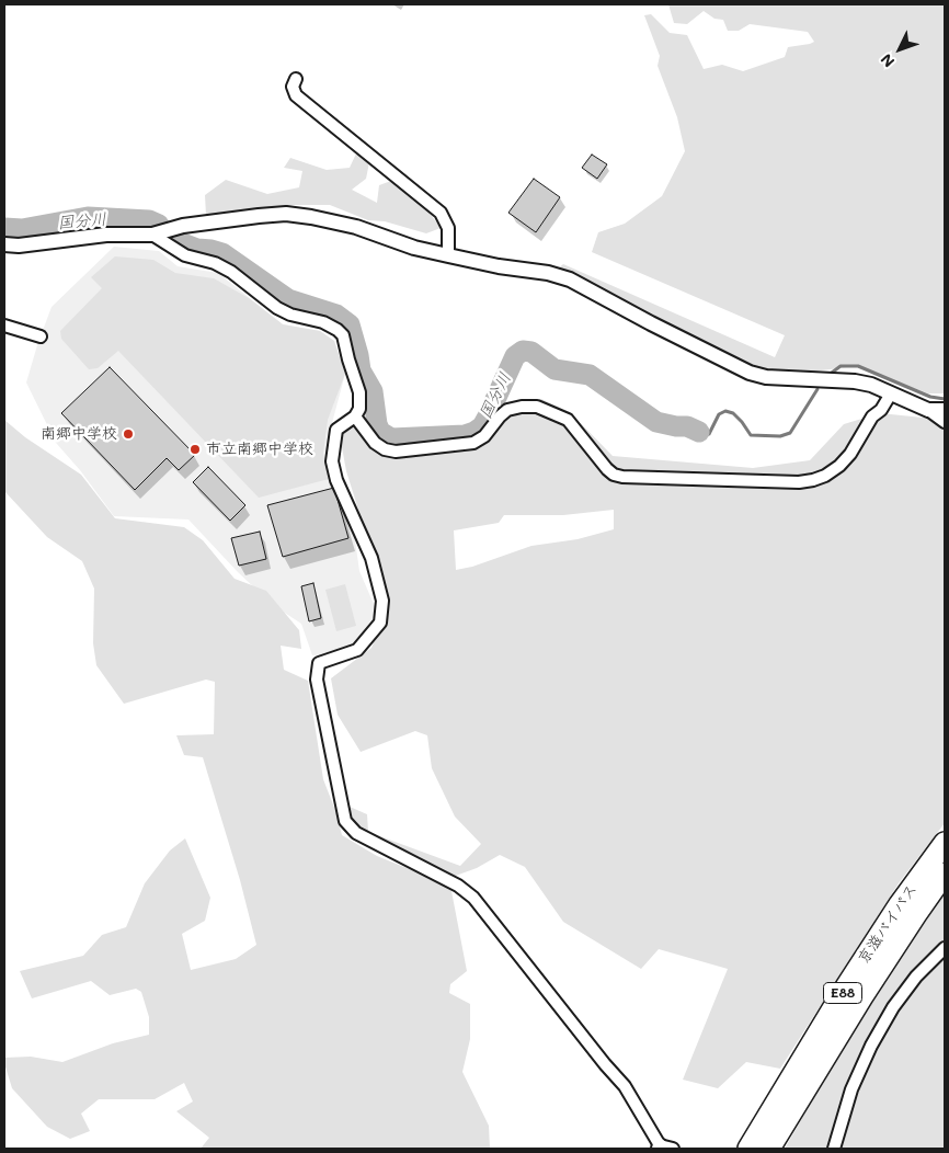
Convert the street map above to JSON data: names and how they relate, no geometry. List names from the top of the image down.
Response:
{
  "streets": {
    "highway": ["京滋バイパス", "E88"]
  },
  "water": ["国分川"],
  "places": ["南郷中学校", "市立南郷中学校"],
  "north": "bottom left"
}
